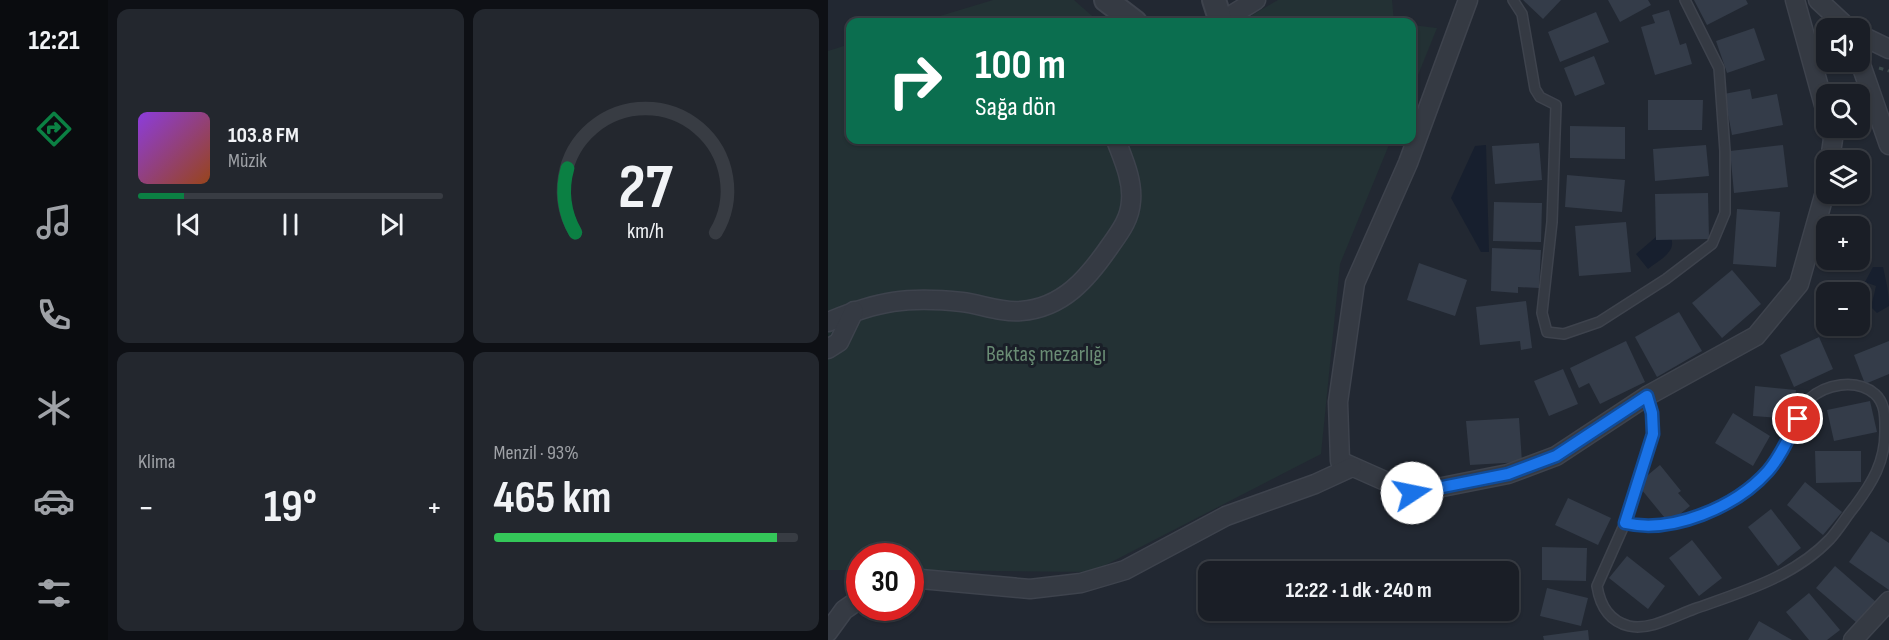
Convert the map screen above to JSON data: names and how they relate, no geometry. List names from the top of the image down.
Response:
{
  "parks": ["Bektaş mezarlığı"],
  "page": {
    "tabs": "12:21",
    "map_buttons": ["+", "−"],
    "turn": ["100 m", "Sağa dön"],
    "song": ["103.8 FM", "Müzik"],
    "tile": [
      "Klima",
      ["Menzil · 93%", "465 km"]
    ],
    "heat": ["−", "19°", "+"],
    "limit": "30",
    "trip": "12:22 · 1 dk · 240 m",
    "gauge": ["27", "km/h"]
  }
}
